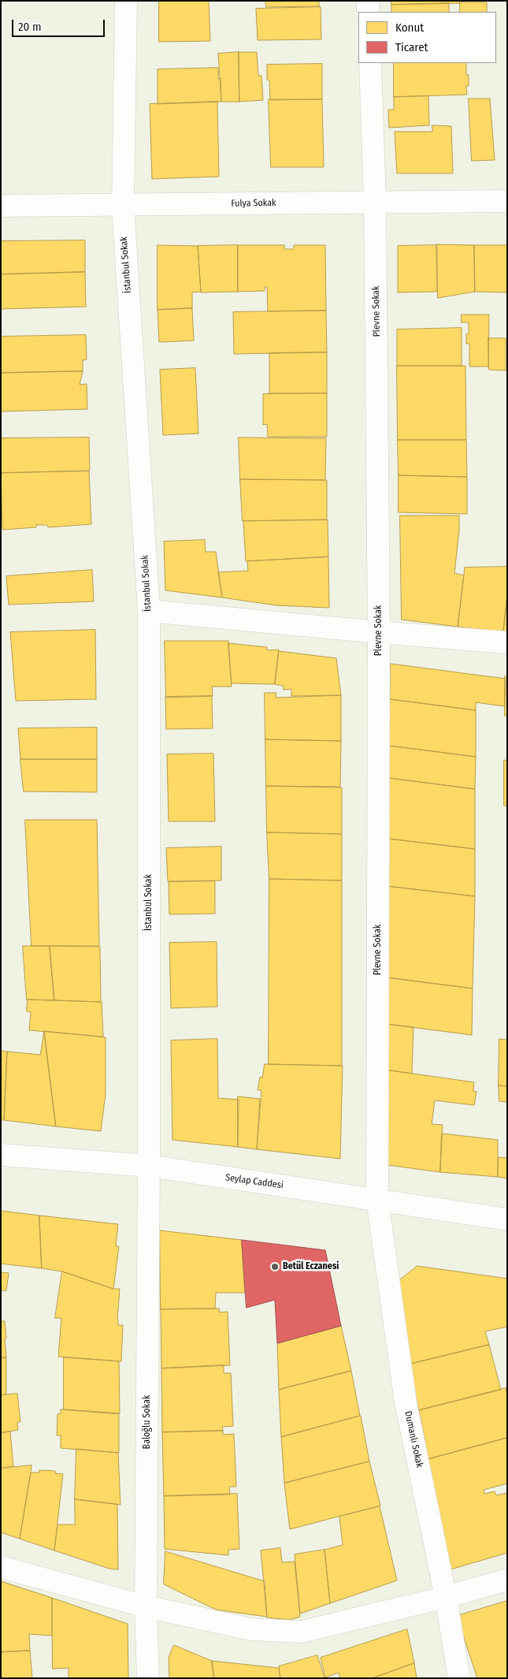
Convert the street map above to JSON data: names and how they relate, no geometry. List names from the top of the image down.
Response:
{
  "streets": {
    "street": [
      "Fulya Sokak",
      "İstanbul Sokak",
      "Plevne Sokak",
      "Seylap Caddesi",
      "Baloğlu Sokak",
      "Dumanlı Sokak"
    ]
  },
  "crossings": [
    ["Fulya Sokak", "İstanbul Sokak"],
    ["Fulya Sokak", "Plevne Sokak"],
    ["İstanbul Sokak", "Seylap Caddesi"],
    ["İstanbul Sokak", "Baloğlu Sokak"],
    ["Plevne Sokak", "Seylap Caddesi"],
    ["Plevne Sokak", "Dumanlı Sokak"],
    ["Seylap Caddesi", "Baloğlu Sokak"],
    ["Seylap Caddesi", "Dumanlı Sokak"]
  ],
  "places": ["Betül Eczanesi"],
  "legend": ["Konut", "Ticaret"],
  "scale_bar": "20 m"
}
